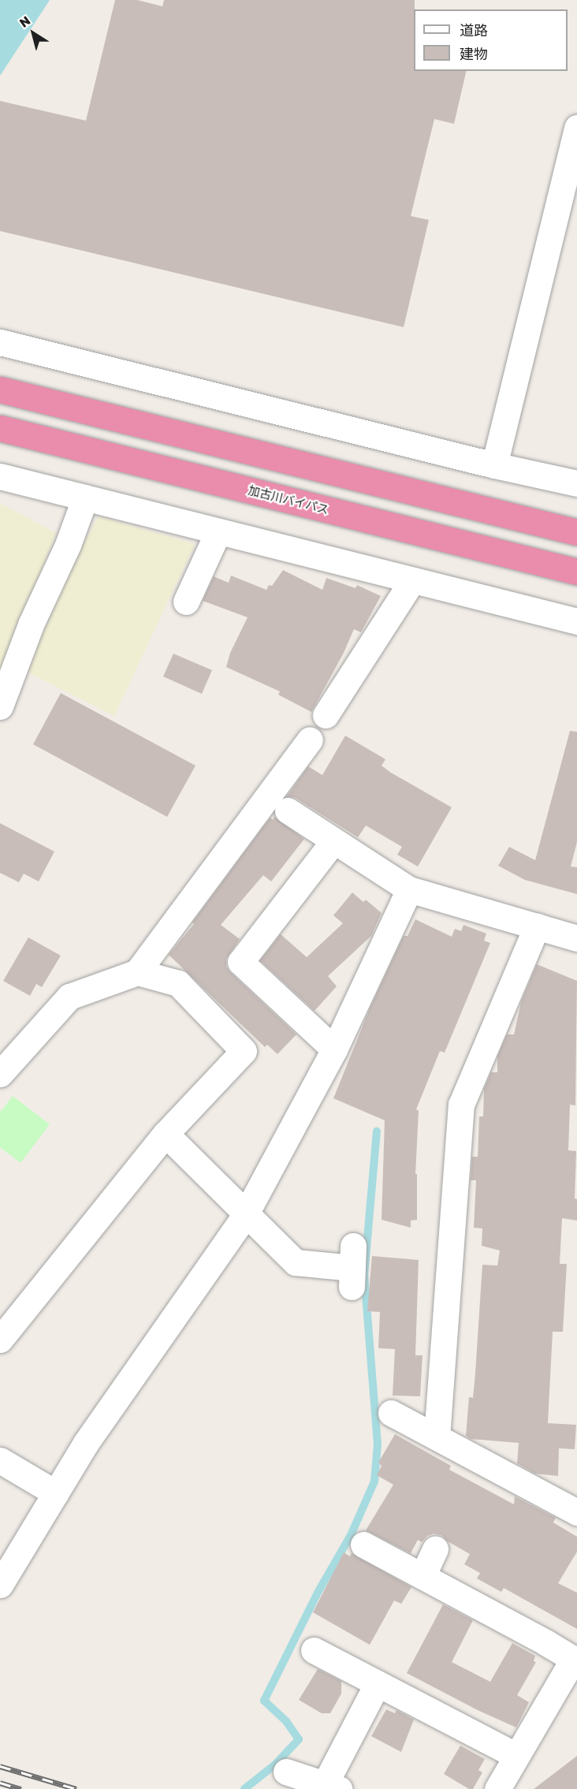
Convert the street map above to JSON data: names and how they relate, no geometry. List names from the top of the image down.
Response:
{
  "streets": {
    "highway": ["加古川バイパス"]
  },
  "legend": ["道路", "建物"],
  "north": "top left"
}
